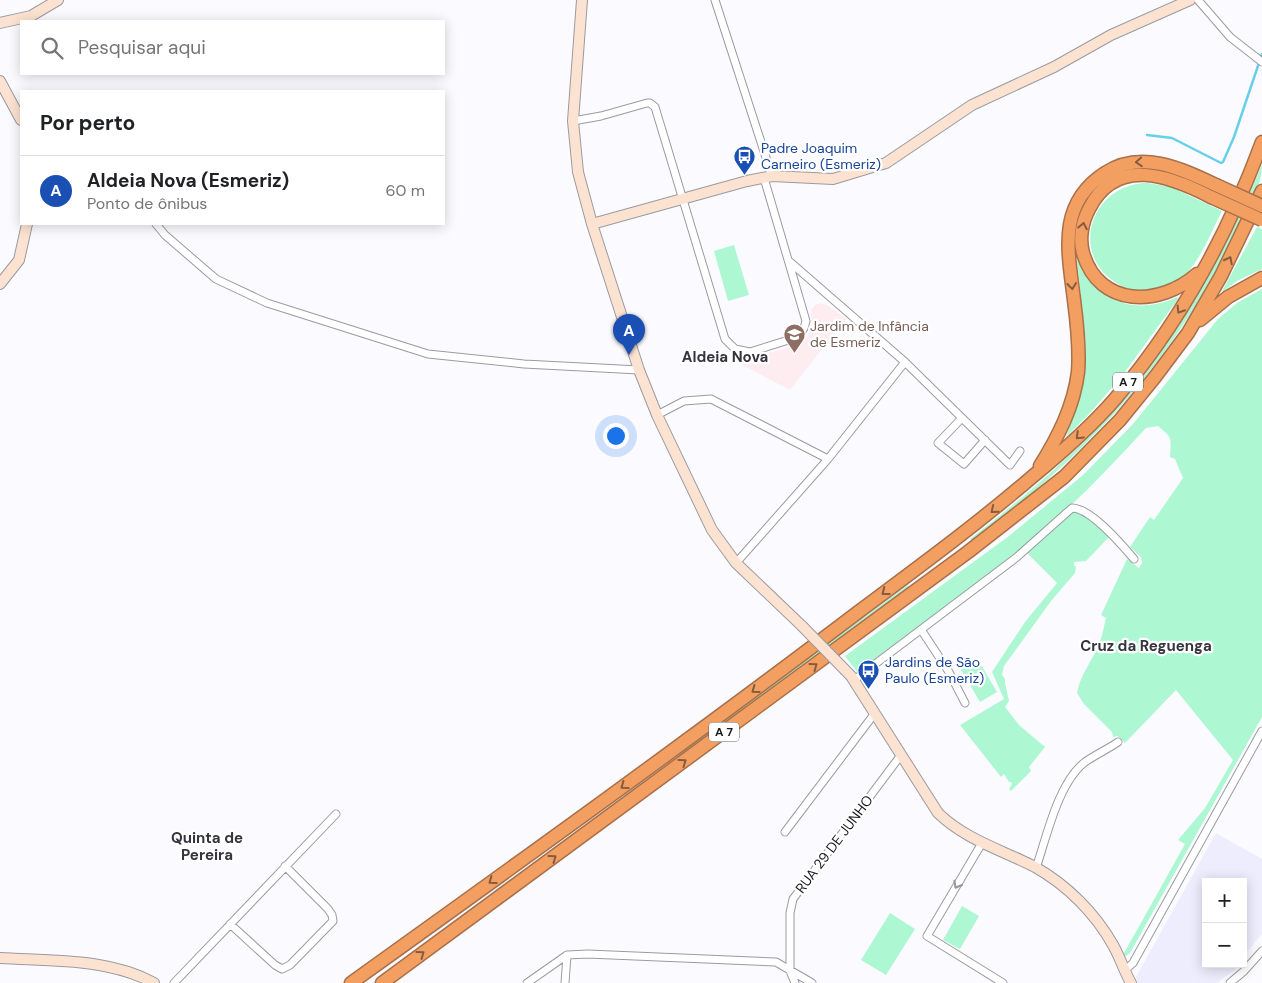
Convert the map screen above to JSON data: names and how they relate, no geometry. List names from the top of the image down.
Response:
{
  "streets": {
    "highway": ["A 7"],
    "street": ["RUA 29 DE JUNHO"]
  },
  "districts": ["Aldeia Nova", "Cruz da Reguenga", "Quinta de Pereira"],
  "places": {
    "bus stop": ["Padre Joaquim Carneiro (Esmeriz)", "Jardins de São Paulo (Esmeriz)"],
    "school or university": ["Jardim de Infância de Esmeriz"]
  },
  "page": {
    "search": "Pesquisar aqui",
    "heading": "Por perto",
    "list": [
      {
        "mark": "A",
        "name": "Aldeia Nova (Esmeriz)",
        "note": "Ponto de ônibus",
        "value": "60 m"
      }
    ],
    "pins": "A",
    "map_buttons": ["+", "−"]
  }
}
